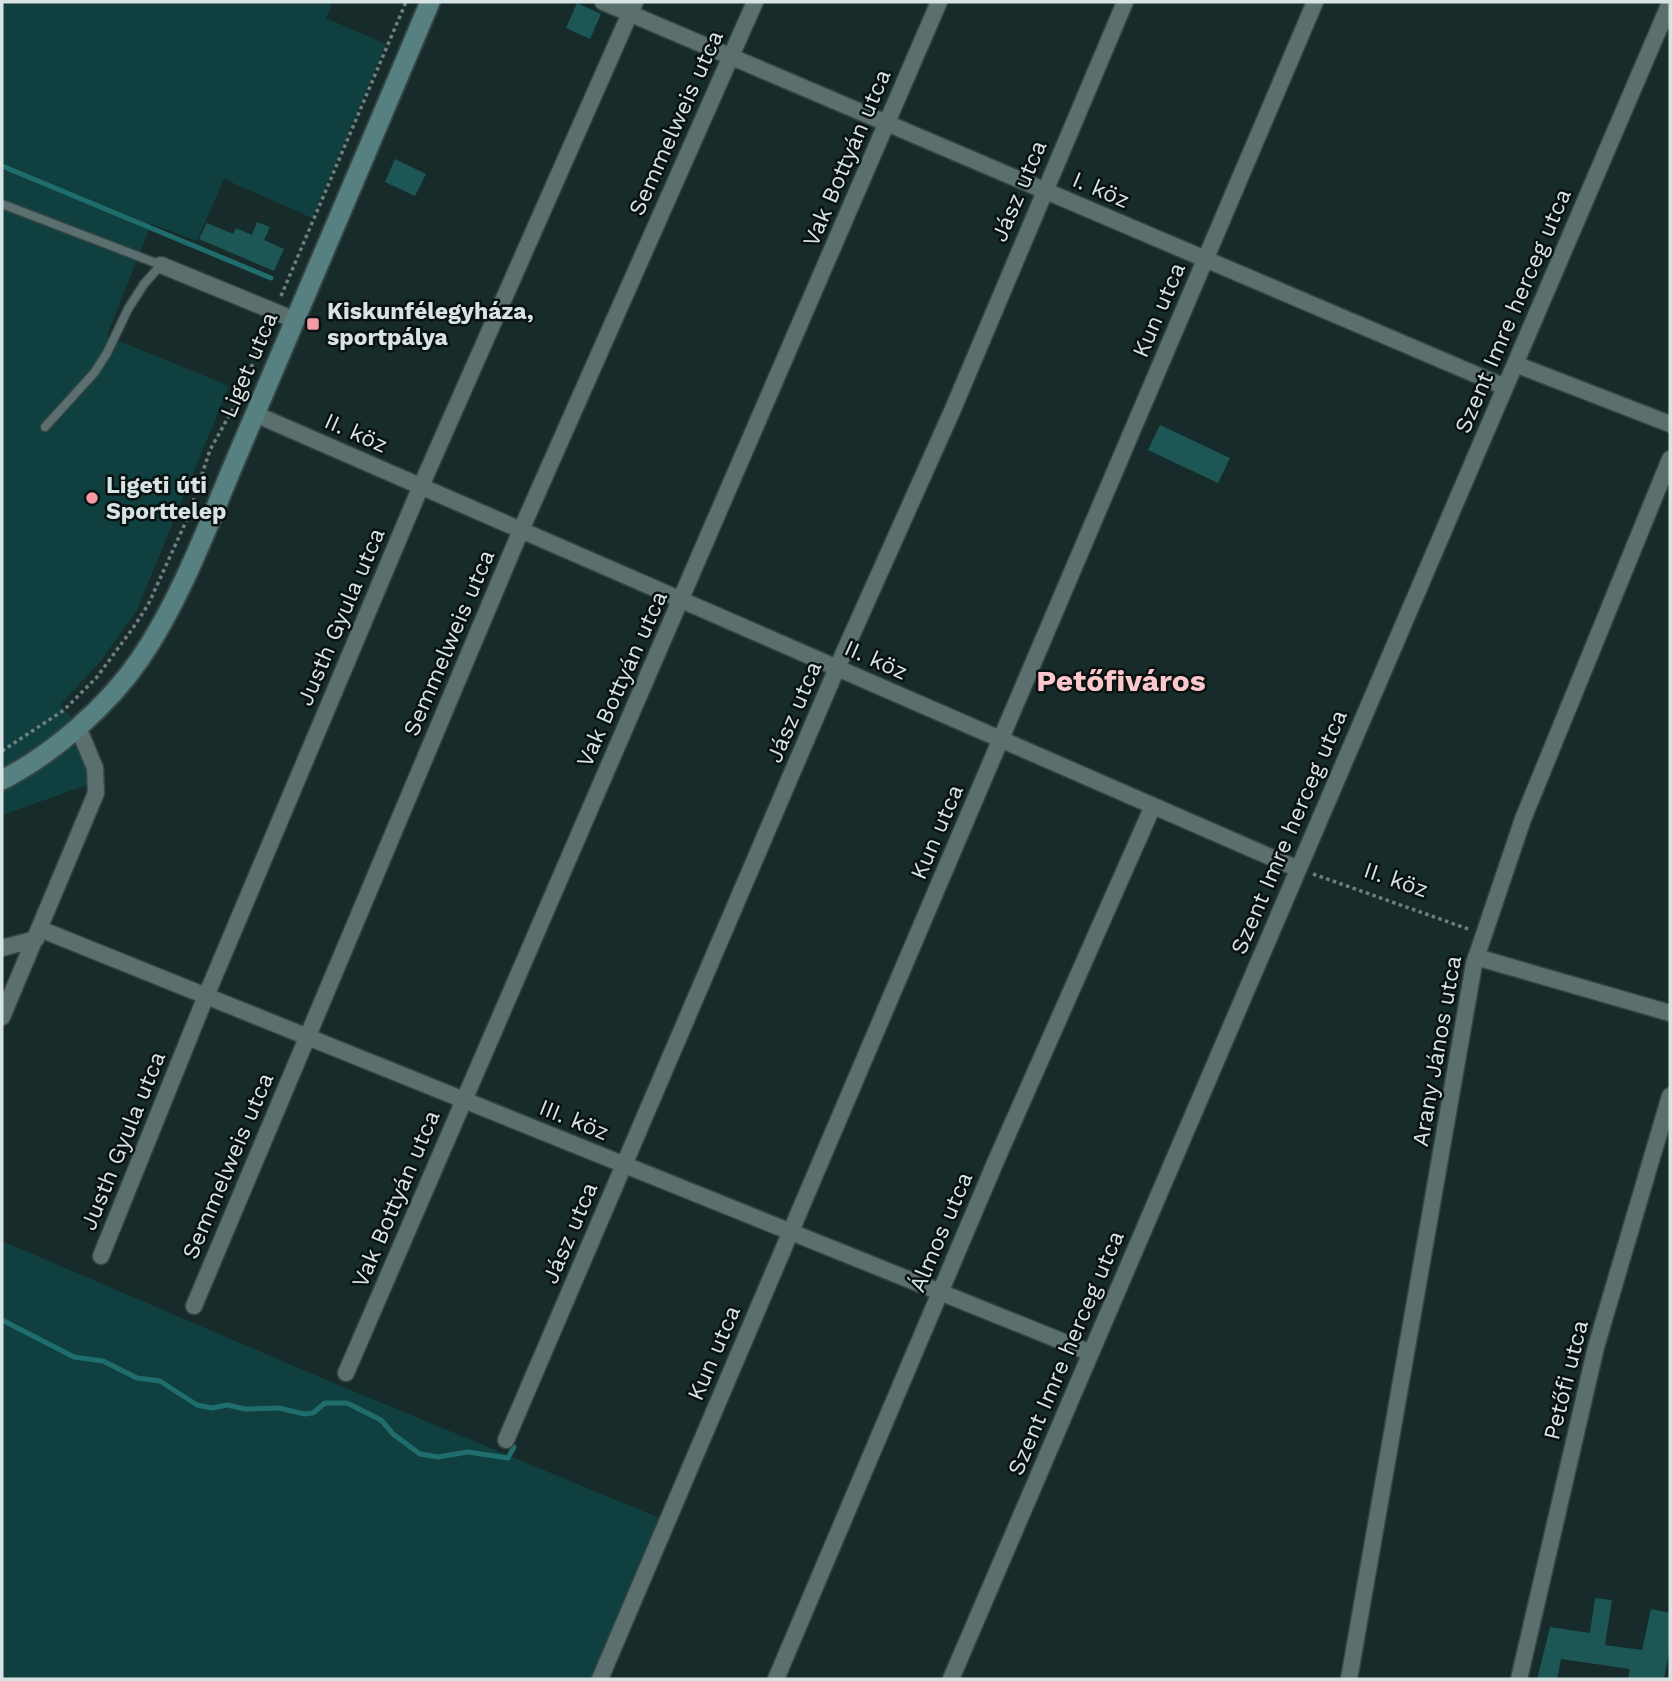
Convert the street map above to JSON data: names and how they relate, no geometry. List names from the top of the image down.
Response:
{
  "streets": {
    "main road": ["Liget utca"],
    "street": [
      "Semmelweis utca",
      "Vak Bottyán utca",
      "I. köz",
      "Jász utca",
      "Kun utca",
      "Szent Imre herceg utca",
      "II. köz",
      "Justh Gyula utca",
      "Arany János utca",
      "III. köz",
      "Álmos utca",
      "Petőfi utca"
    ]
  },
  "crossings": [
    ["Semmelweis utca", "I. köz"],
    ["Semmelweis utca", "II. köz"],
    ["Semmelweis utca", "III. köz"],
    ["Vak Bottyán utca", "I. köz"],
    ["Vak Bottyán utca", "II. köz"],
    ["Vak Bottyán utca", "III. köz"],
    ["I. köz", "Jász utca"],
    ["I. köz", "Kun utca"],
    ["I. köz", "Szent Imre herceg utca"],
    ["I. köz", "Justh Gyula utca"],
    ["Jász utca", "II. köz"],
    ["Jász utca", "III. köz"],
    ["Kun utca", "II. köz"],
    ["Kun utca", "III. köz"],
    ["Szent Imre herceg utca", "II. köz"],
    ["Szent Imre herceg utca", "III. köz"],
    ["Liget utca", "II. köz"],
    ["II. köz", "Justh Gyula utca"],
    ["II. köz", "Arany János utca"],
    ["II. köz", "Álmos utca"],
    ["Justh Gyula utca", "III. köz"],
    ["III. köz", "Álmos utca"]
  ],
  "districts": ["Petőfiváros"],
  "places": {
    "transit": ["Kiskunfélegyháza, sportpálya"],
    "other": ["Ligeti úti Sporttelep"]
  }
}
